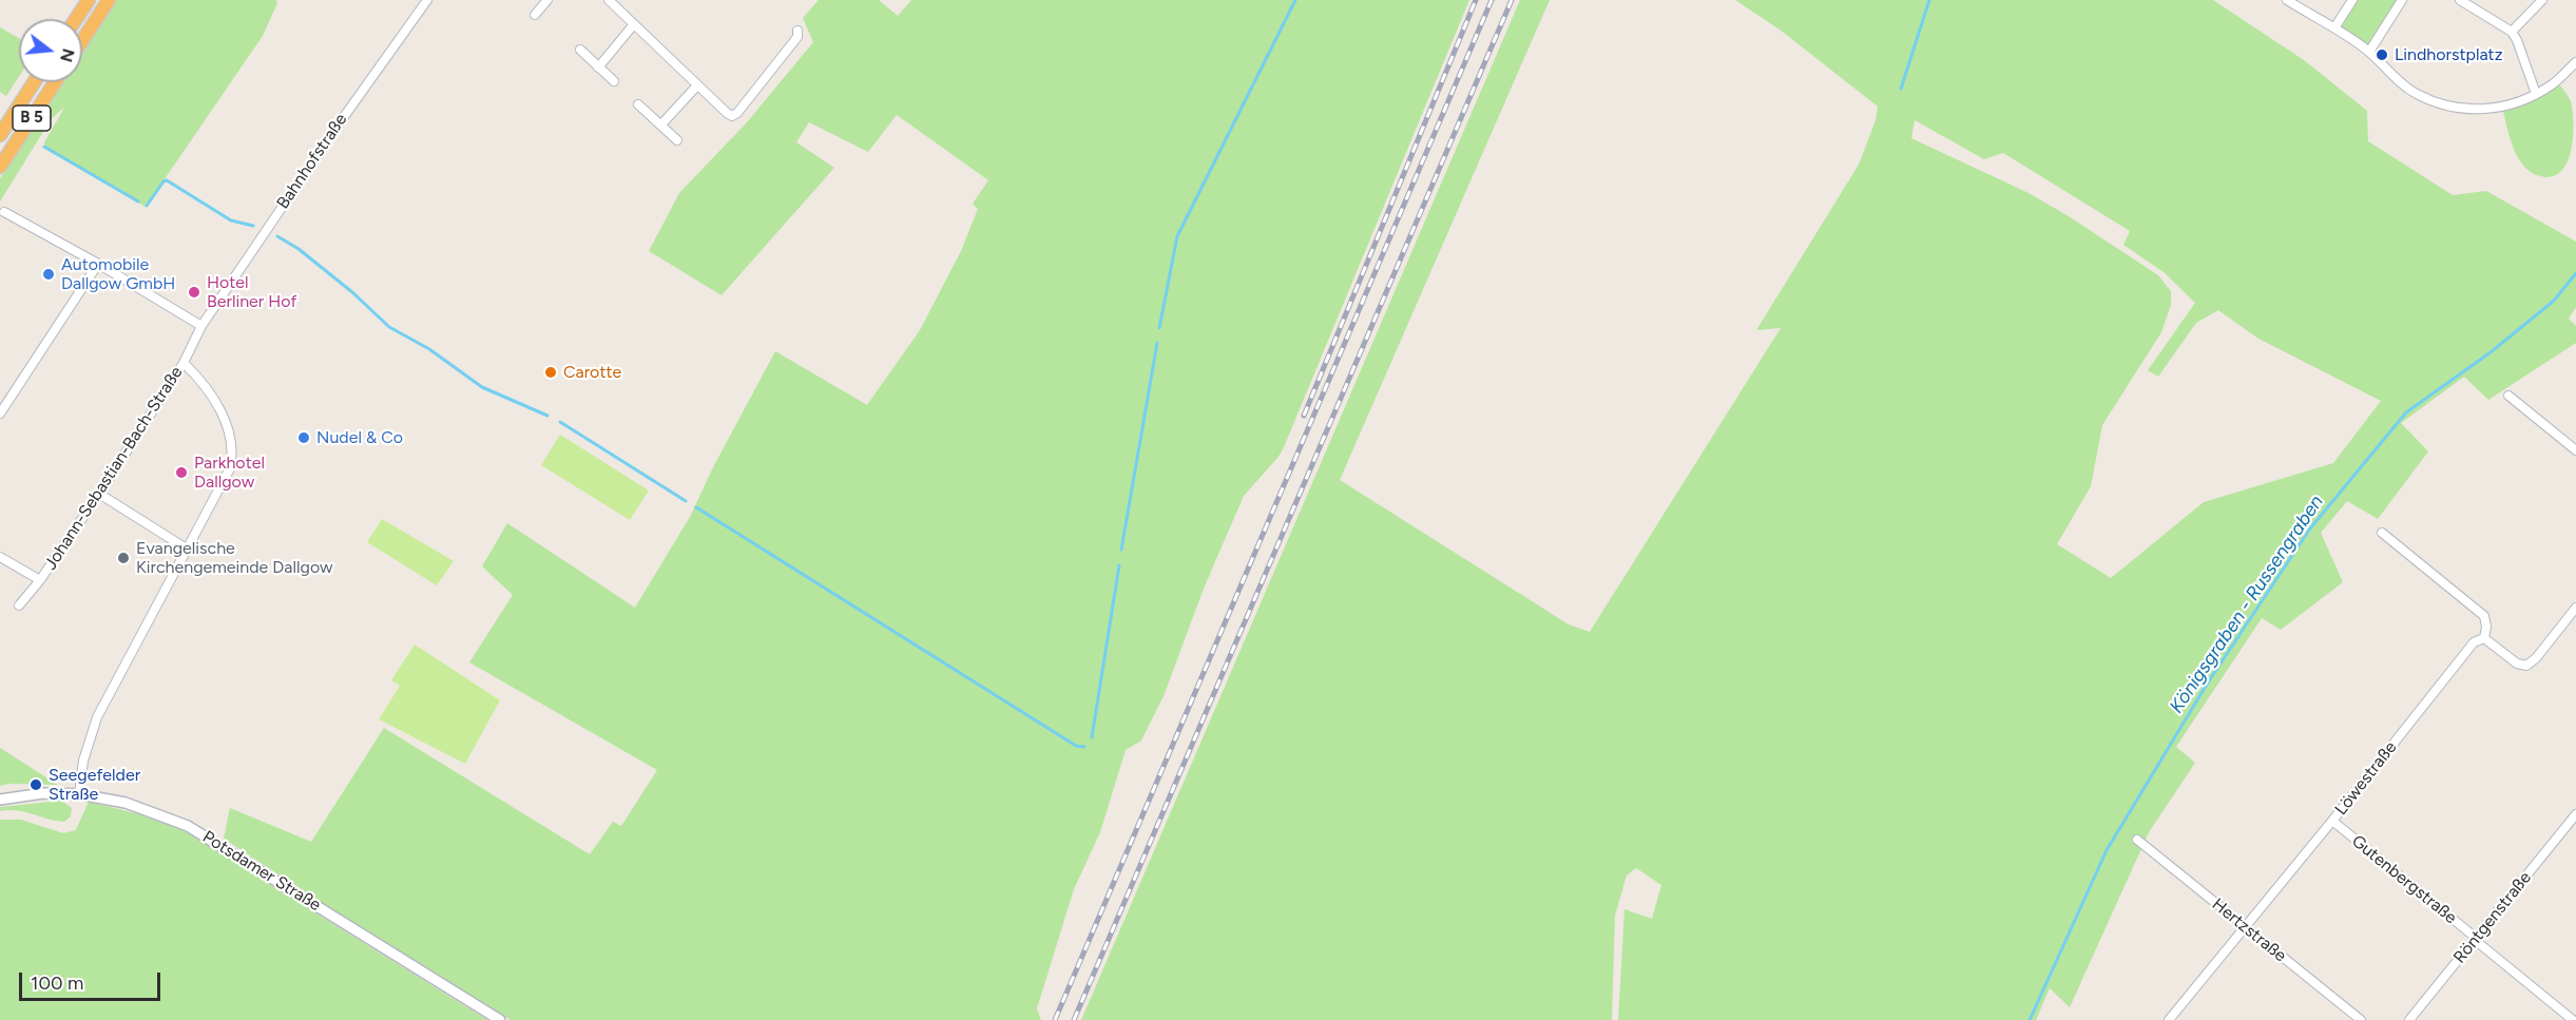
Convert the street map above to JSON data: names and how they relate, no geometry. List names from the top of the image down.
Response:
{
  "streets": {
    "highway": ["B 5"],
    "street": [
      "Bahnhofstraße",
      "Johann-Sebastian-Bach-Straße",
      "Löwestraße",
      "Potsdamer Straße",
      "Gutenbergstraße",
      "Röntgenstraße",
      "Hertzstraße"
    ]
  },
  "crossings": [
    ["Bahnhofstraße", "Johann-Sebastian-Bach-Straße"],
    ["Löwestraße", "Gutenbergstraße"],
    ["Löwestraße", "Hertzstraße"],
    ["Gutenbergstraße", "Röntgenstraße"]
  ],
  "water": ["Königsgraben - Russengraben"],
  "places": [
    "Lindhorstplatz",
    "Automobile Dallgow GmbH",
    "Hotel Berliner Hof",
    "Carotte",
    "Nudel & Co",
    "Parkhotel Dallgow",
    "Evangelische Kirchengemeinde Dallgow",
    "Seegefelder Straße"
  ],
  "scale_bar": "100 m",
  "north": "right"
}
